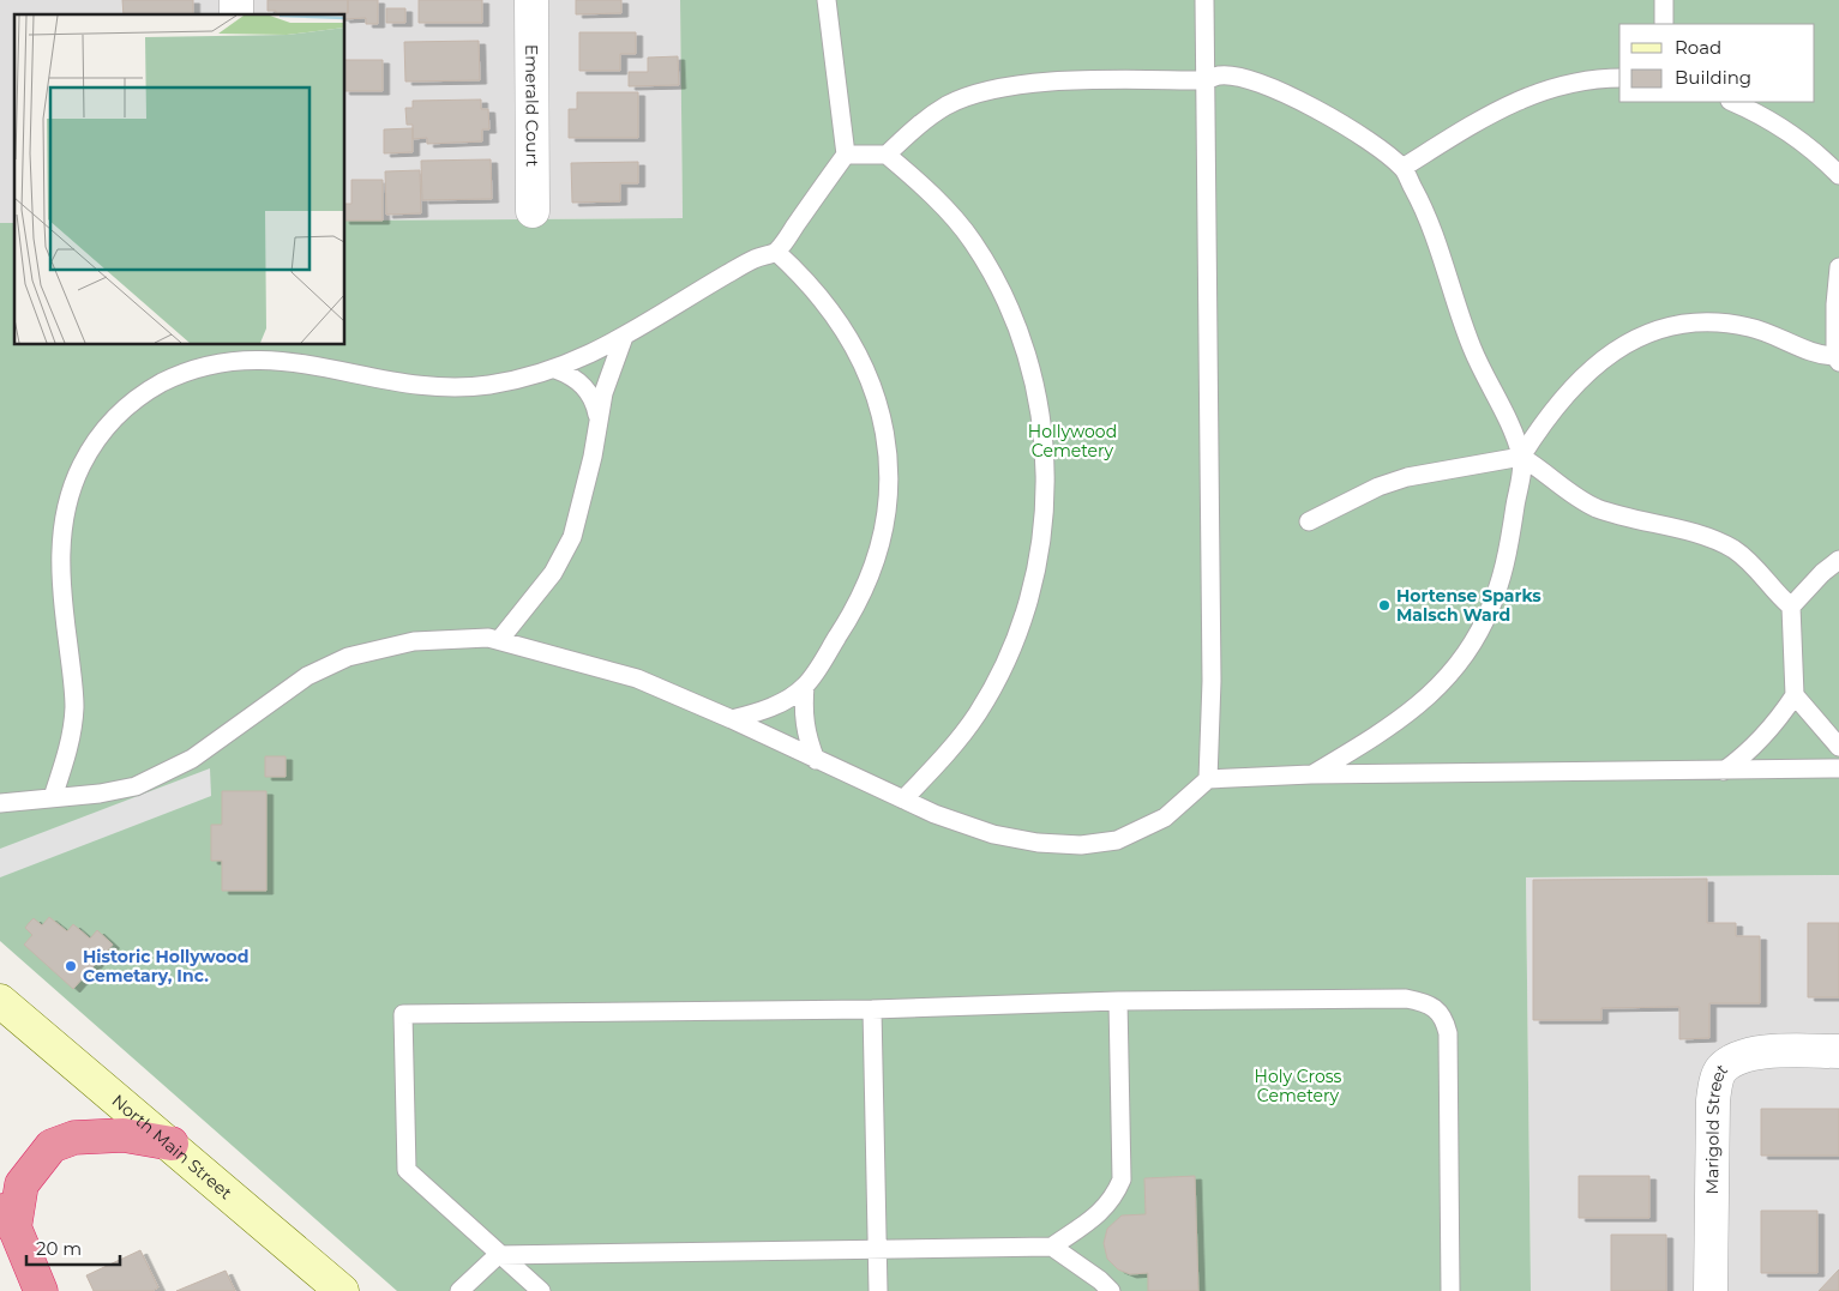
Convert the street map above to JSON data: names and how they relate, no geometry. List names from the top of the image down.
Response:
{
  "streets": {
    "main road": ["North Main Street"],
    "street": ["Emerald Court", "Marigold Street"]
  },
  "parks": ["Hollywood Cemetery", "Holy Cross Cemetery"],
  "places": ["Hortense Sparks Malsch Ward", "Historic Hollywood Cemetary, Inc."],
  "legend": ["Road", "Building"],
  "scale_bar": "20 m"
}
